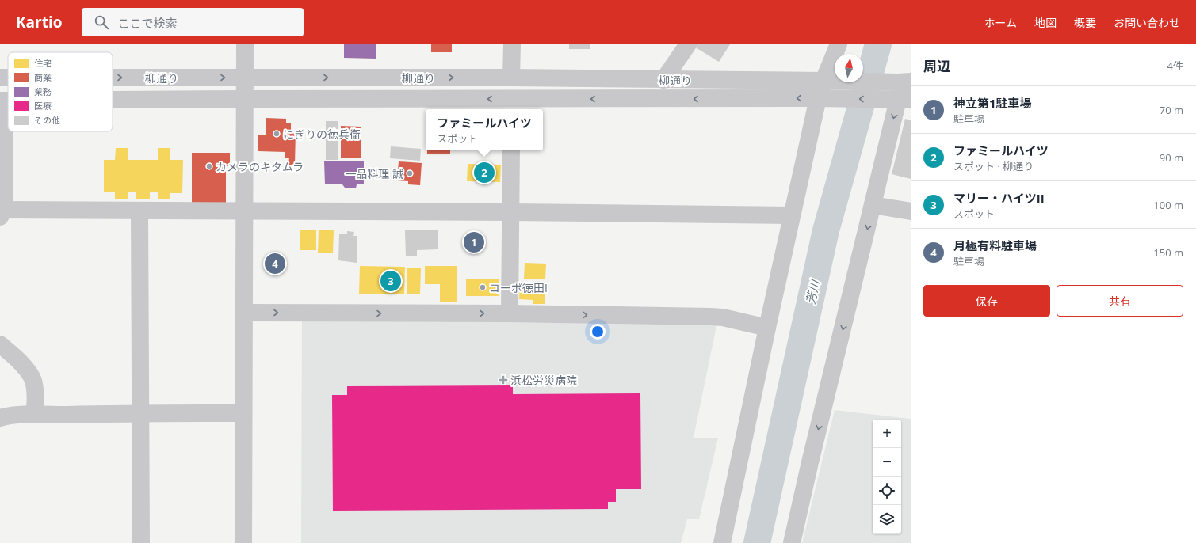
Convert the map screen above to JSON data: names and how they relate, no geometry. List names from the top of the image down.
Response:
{
  "streets": {
    "street": ["柳通り"]
  },
  "water": ["芳川"],
  "places": {
    "other": [
      "にぎりの徳兵衛",
      "カメラのキタムラ",
      "一品料理 誠",
      "コーポ徳田I"
    ],
    "health": ["浜松労災病院"]
  },
  "legend": [
    "住宅",
    "商業",
    "業務",
    "医療",
    "その他"
  ],
  "north": "top",
  "page": {
    "header": "Kartio",
    "search": "ここで検索",
    "nav": [
      "ホーム",
      "地図",
      "概要",
      "お問い合わせ"
    ],
    "heading": ["周辺", "4件"],
    "list": [
      {
        "mark": "1",
        "name": "神立第1駐車場",
        "note": "駐車場",
        "value": "70 m"
      },
      {
        "mark": "2",
        "name": "ファミールハイツ",
        "note": "スポット · 柳通り",
        "value": "90 m"
      },
      {
        "mark": "3",
        "name": "マリー・ハイツII",
        "note": "スポット",
        "value": "100 m"
      },
      {
        "mark": "4",
        "name": "月極有料駐車場",
        "note": "駐車場",
        "value": "150 m"
      }
    ],
    "popup": ["ファミールハイツ", "スポット"],
    "pins": [
      "2",
      "1",
      "4",
      "3"
    ],
    "buttons": ["保存", "共有"],
    "map_buttons": ["+", "−"]
  }
}
